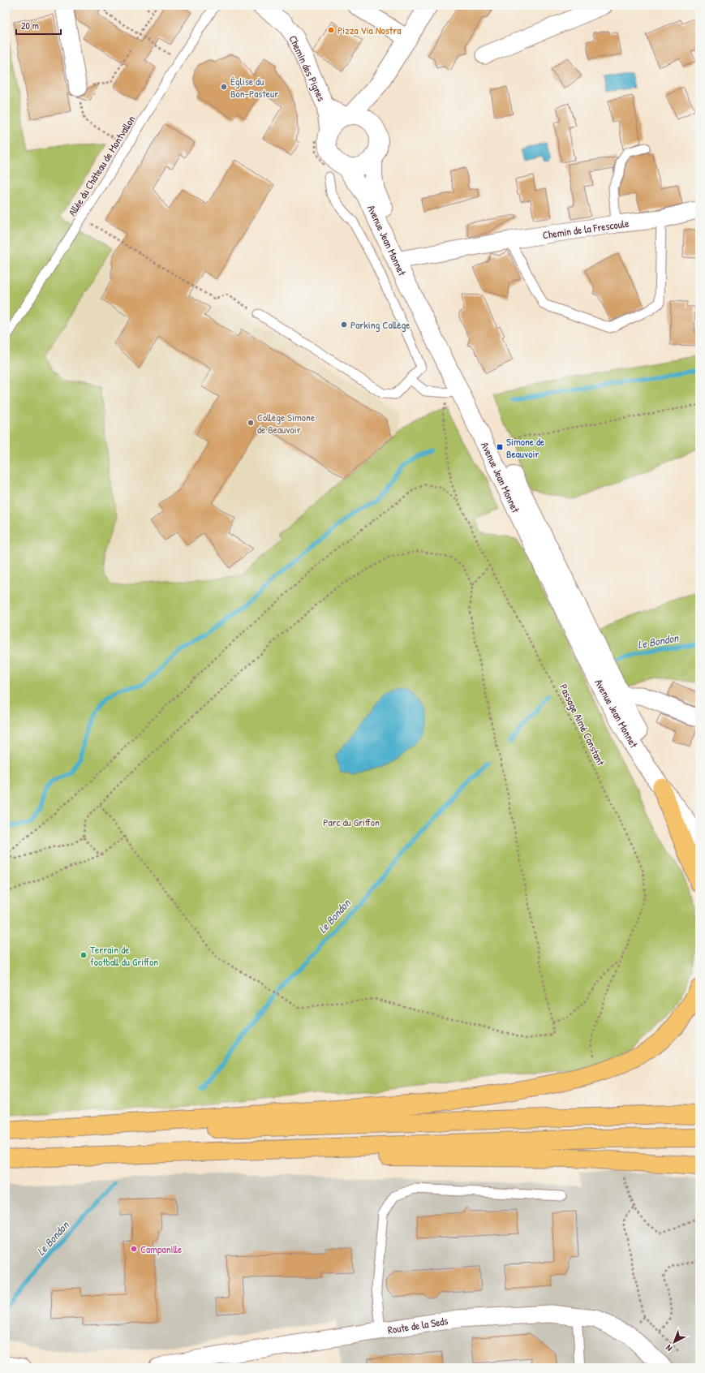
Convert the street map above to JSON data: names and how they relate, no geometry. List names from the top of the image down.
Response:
{
  "streets": {
    "street": [
      "Chemin des Pignes",
      "Chemin de la Frescoule",
      "Avenue Jean Monnet",
      "Route de la Seds"
    ],
    "lane": ["Allée du Château de Montvallon"],
    "path": ["Passage Aimé Constant"]
  },
  "crossings": [
    ["Chemin des Pignes", "Avenue Jean Monnet"],
    ["Chemin de la Frescoule", "Avenue Jean Monnet"],
    ["Avenue Jean Monnet", "Passage Aimé Constant"]
  ],
  "water": ["Le Bondon"],
  "parks": ["Parc du Griffon"],
  "places": {
    "other": [
      "Pizza Via Nostra",
      "Église du Bon-Pasteur",
      "Parking Collège",
      "Collège Simone de Beauvoir",
      "Terrain de football du Griffon",
      "Campanille"
    ],
    "transit": ["Simone de Beauvoir"]
  },
  "scale_bar": "20 m",
  "north": "bottom left"
}
